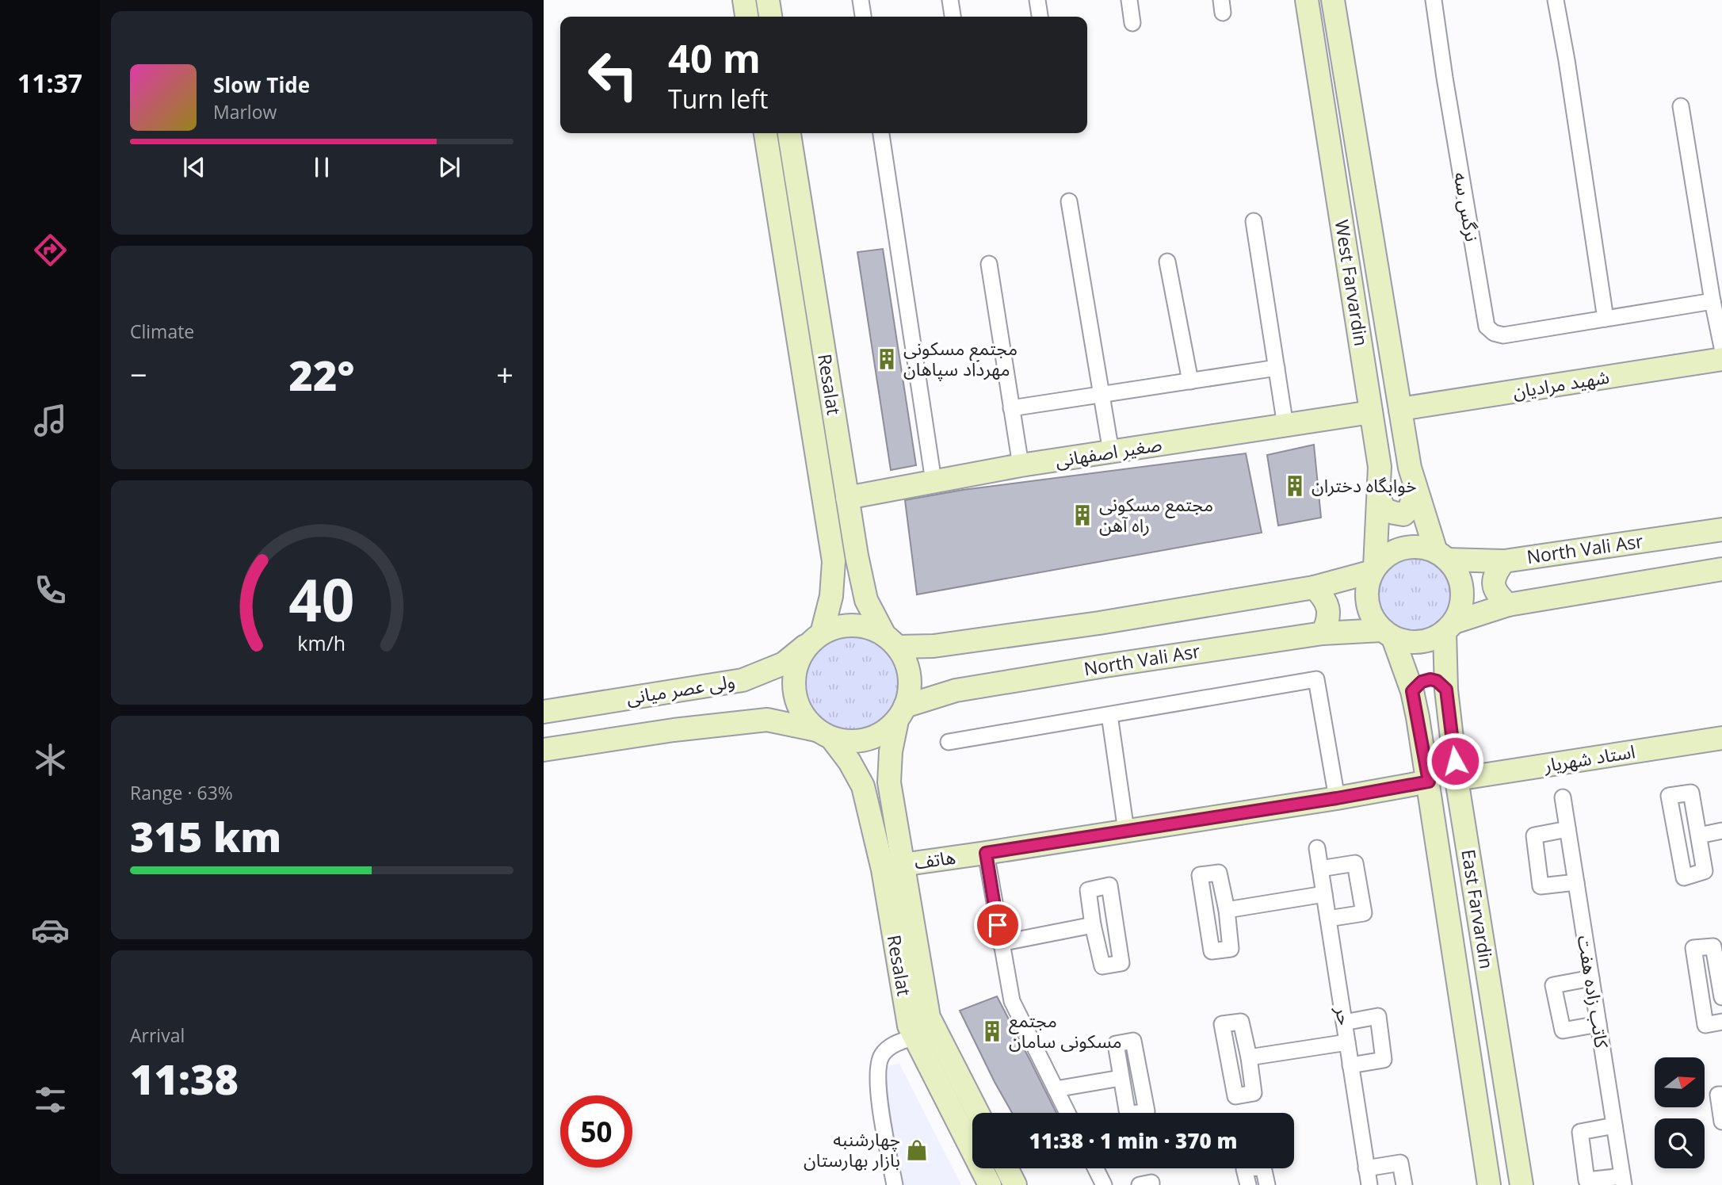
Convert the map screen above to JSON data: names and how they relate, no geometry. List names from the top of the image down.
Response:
{
  "streets": {
    "main road": [
      "West Farvardin",
      "Resalat",
      "شهید مرادیان",
      "صغیر اصفهانی",
      "North Vali Asr",
      "ولی عصر میانی",
      "استاد شهریار",
      "هاتف",
      "East Farvardin"
    ],
    "street": ["نرگس سه", "کاتب زاده هفت", "حر"]
  },
  "crossings": [
    ["West Farvardin", "شهید مرادیان"],
    ["West Farvardin", "صغیر اصفهانی"],
    ["West Farvardin", "North Vali Asr"],
    ["West Farvardin", "East Farvardin"],
    ["Resalat", "صغیر اصفهانی"],
    ["Resalat", "North Vali Asr"],
    ["Resalat", "ولی عصر میانی"],
    ["Resalat", "هاتف"],
    ["North Vali Asr", "ولی عصر میانی"],
    ["North Vali Asr", "East Farvardin"],
    ["استاد شهریار", "East Farvardin"],
    ["هاتف", "East Farvardin"]
  ],
  "places": {
    "building": [
      "مجتمع مسکونی مهرداد سپاهان",
      "خوابگاه دختران",
      "مجتمع مسکونی راه آهن",
      "مجتمع مسکونی سامان"
    ],
    "shop": ["چهارشنبه بازار بهارستان"]
  },
  "north": "right",
  "page": {
    "tabs": "11:37",
    "turn": ["40 m", "Turn left"],
    "song": ["Slow Tide", "Marlow"],
    "tile": [
      "Climate",
      ["Range · 63%", "315 km"],
      ["Arrival", "11:38"]
    ],
    "heat": ["−", "22°", "+"],
    "limit": "50",
    "trip": "11:38 · 1 min · 370 m",
    "gauge": ["40", "km/h"]
  }
}
